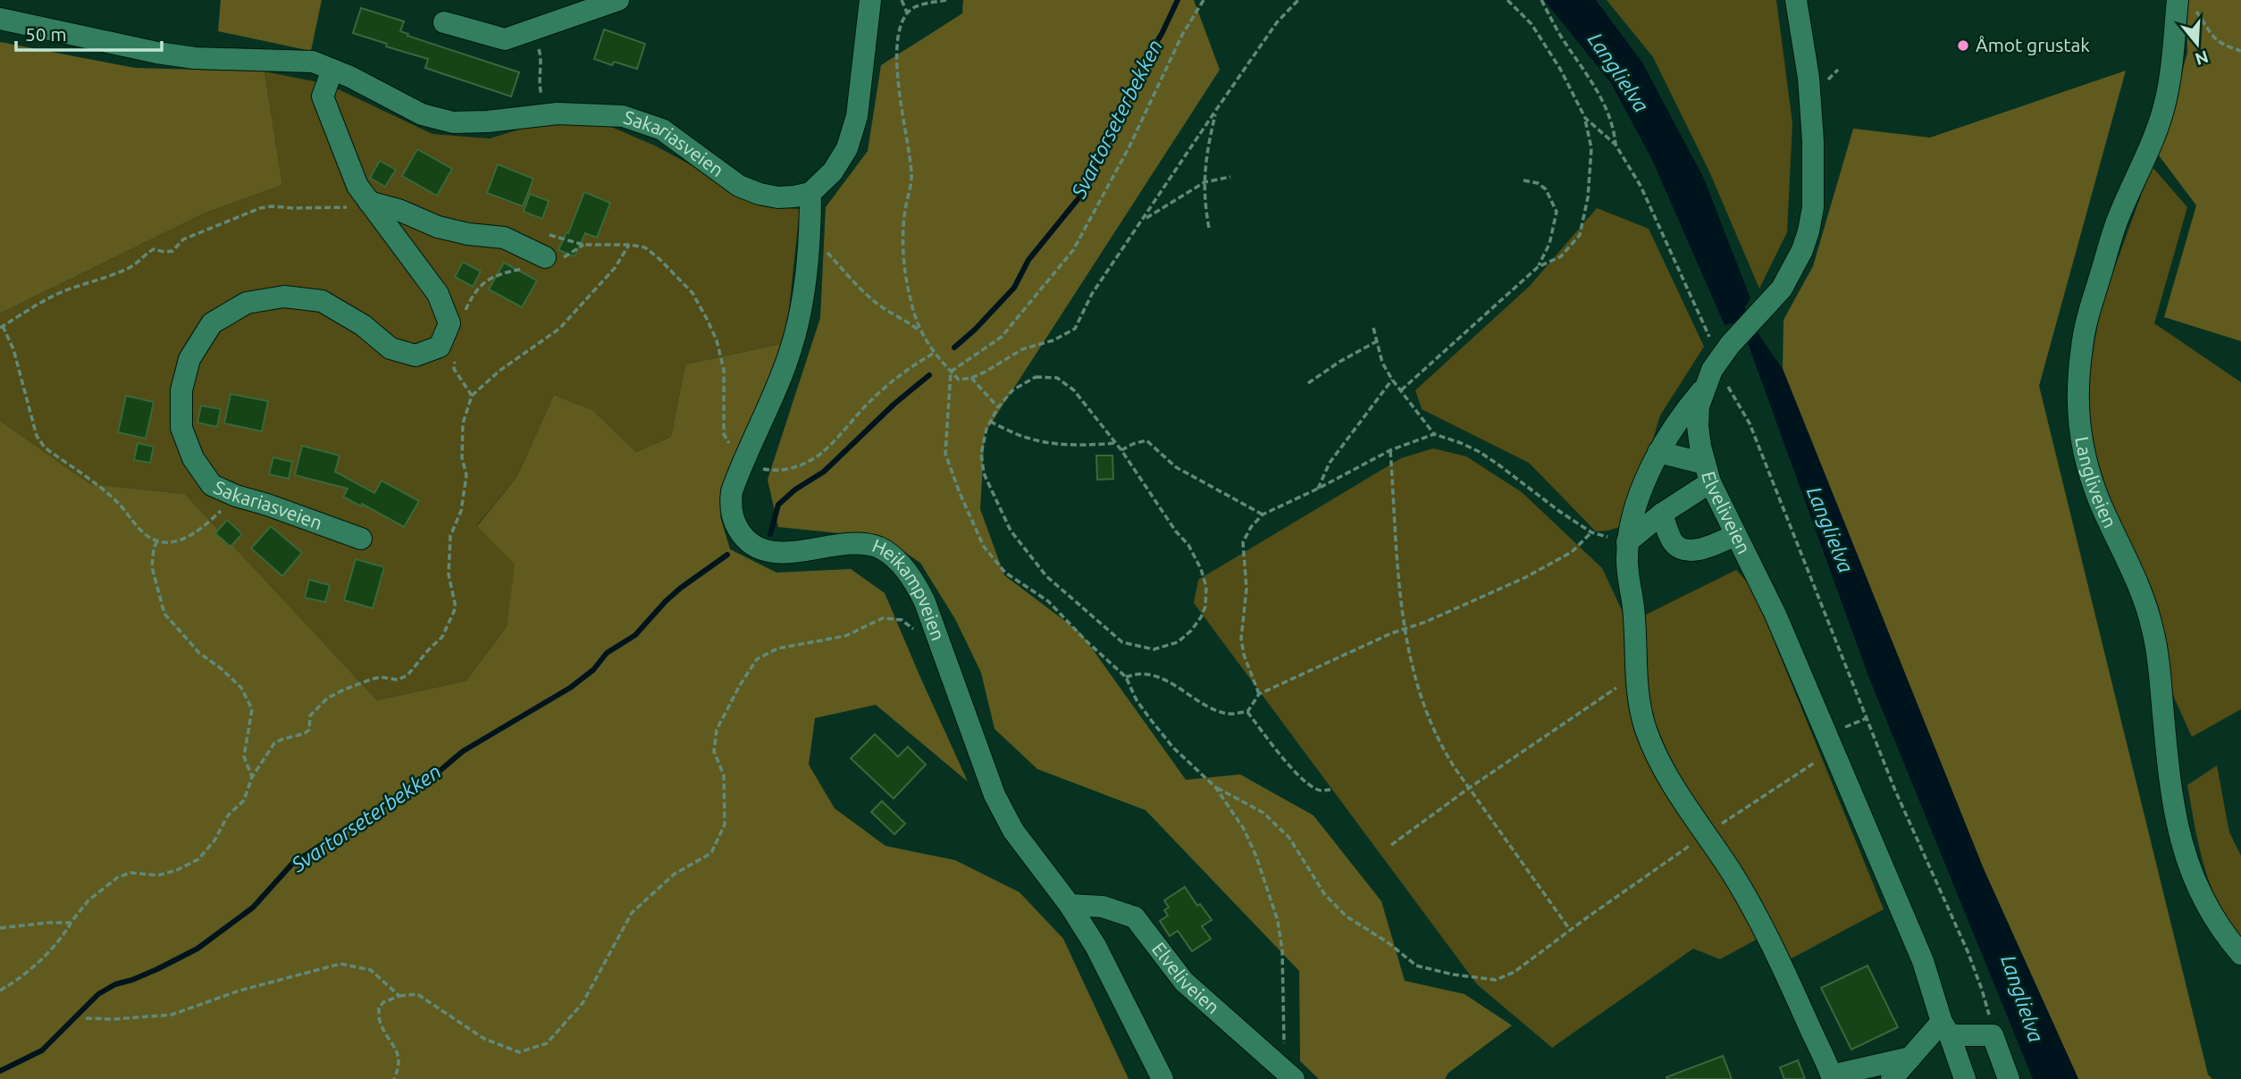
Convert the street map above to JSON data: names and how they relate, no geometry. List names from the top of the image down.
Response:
{
  "streets": {
    "street": [
      "Sakariasveien",
      "Langliveien",
      "Elveliveien",
      "Heikampveien"
    ]
  },
  "crossings": [
    ["Sakariasveien", "Heikampveien"],
    ["Elveliveien", "Heikampveien"]
  ],
  "water": ["Langlielva", "Svartorseterbekken"],
  "places": ["Åmot grustak"],
  "scale_bar": "50 m",
  "north": "bottom"
}
